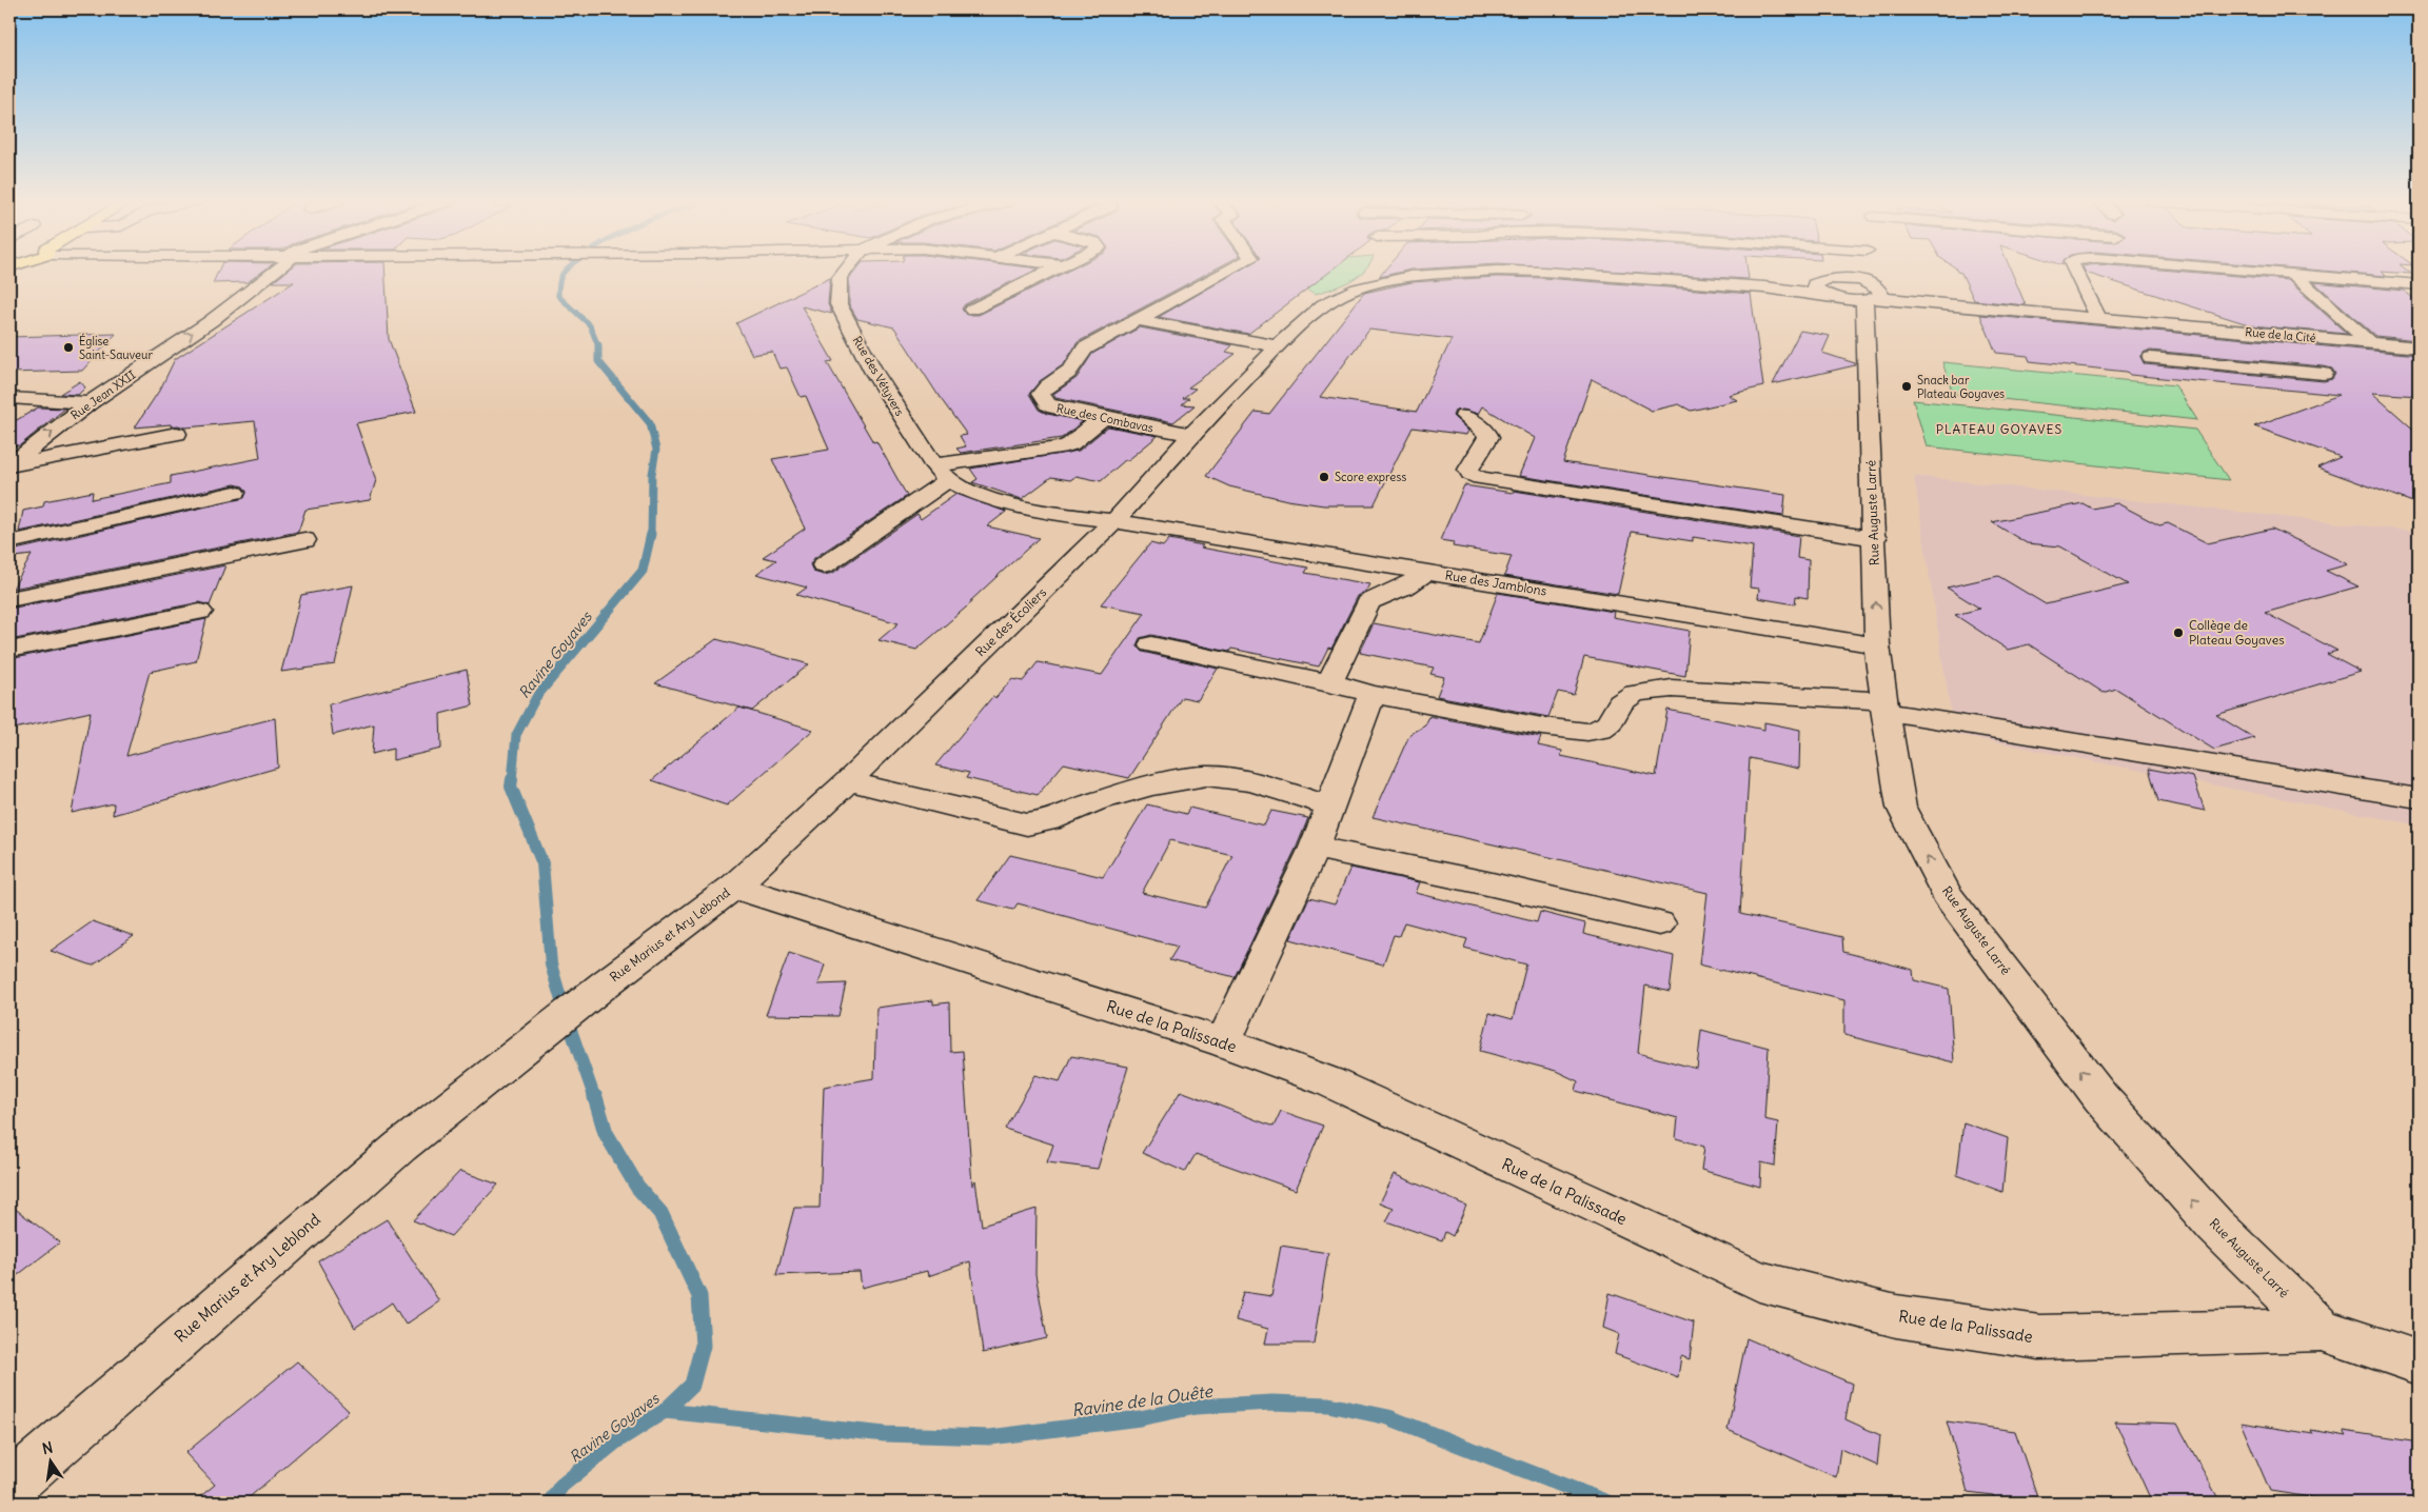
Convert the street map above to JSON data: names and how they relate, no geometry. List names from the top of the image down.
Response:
{
  "streets": {
    "street": [
      "Rue de la Cité",
      "Rue des Vétyvers",
      "Rue Jean XXII",
      "Rue des Combavas",
      "Rue Auguste Larré",
      "Rue des Jamblons",
      "Rue des Écoliers",
      "Rue Marius et Ary Lebond",
      "Rue de la Palissade",
      "Rue Marius et Ary Leblond"
    ]
  },
  "crossings": [
    ["Rue de la Cité", "Rue Auguste Larré"],
    ["Rue de la Cité", "Rue des Écoliers"],
    ["Rue des Combavas", "Rue des Écoliers"],
    ["Rue Auguste Larré", "Rue des Jamblons"],
    ["Rue Auguste Larré", "Rue des Écoliers"],
    ["Rue Auguste Larré", "Rue de la Palissade"],
    ["Rue des Jamblons", "Rue des Écoliers"],
    ["Rue des Écoliers", "Rue Marius et Ary Lebond"],
    ["Rue des Écoliers", "Rue de la Palissade"],
    ["Rue Marius et Ary Lebond", "Rue de la Palissade"],
    ["Rue Marius et Ary Lebond", "Rue Marius et Ary Leblond"]
  ],
  "one_way": ["Rue Auguste Larré"],
  "districts": ["PLATEAU GOYAVES"],
  "water": ["Ravine Goyaves", "Ravine de la Ouête"],
  "places": [
    "Église Saint-Sauveur",
    "Snack bar Plateau Goyaves",
    "Score express",
    "Collège de Plateau Goyaves"
  ],
  "north": "top"
}
